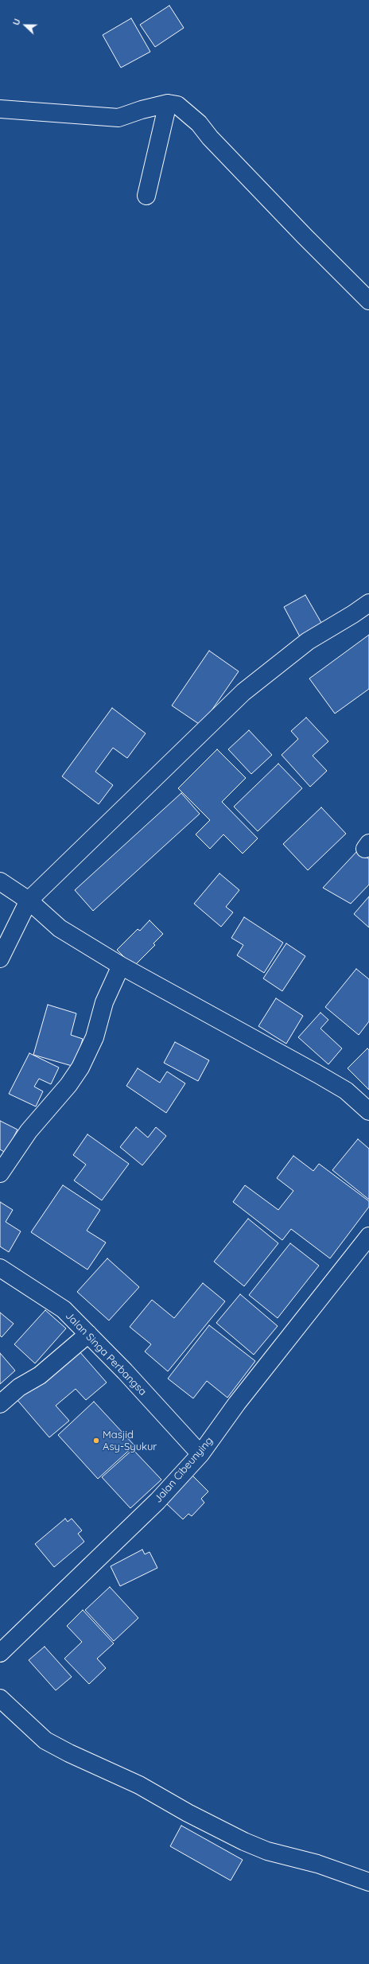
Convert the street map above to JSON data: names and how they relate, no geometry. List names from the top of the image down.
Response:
{
  "streets": {
    "street": ["Jalan Singa Perbangsa", "Jalan Cibeunying"]
  },
  "crossings": [
    ["Jalan Singa Perbangsa", "Jalan Cibeunying"]
  ],
  "places": ["Masjid Asy-Syukur"],
  "north": "left"
}
